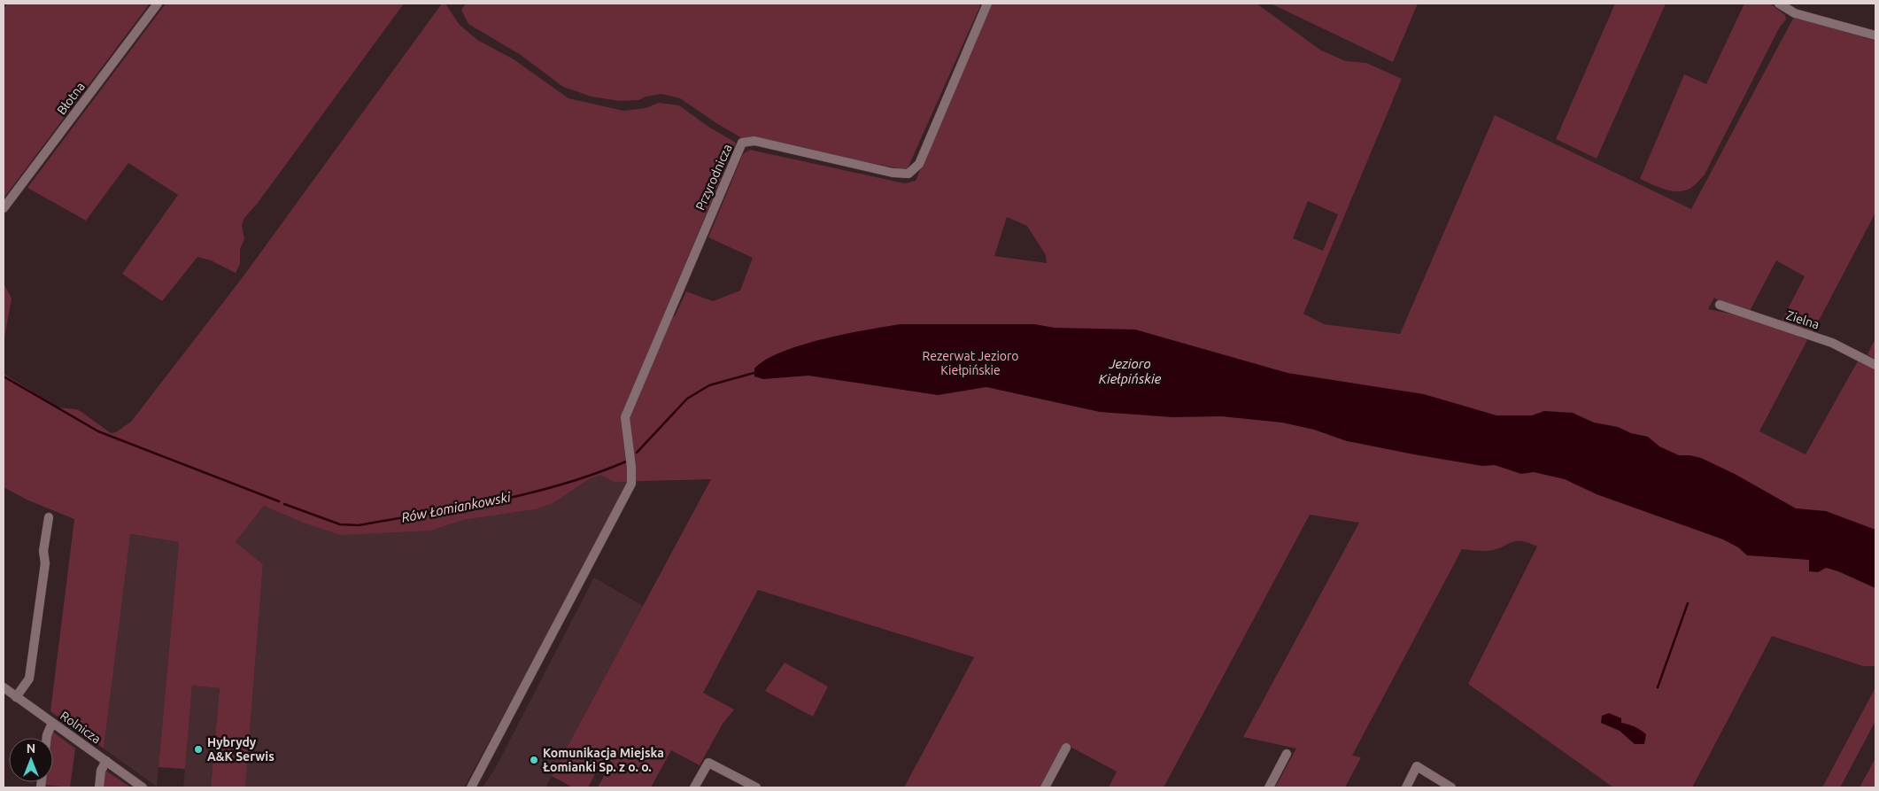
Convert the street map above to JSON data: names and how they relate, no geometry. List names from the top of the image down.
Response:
{
  "streets": {
    "street": [
      "Błotna",
      "Przyrodnicza",
      "Zielna",
      "Rolnicza"
    ]
  },
  "water": ["Jezioro Kiełpińskie", "Rów Łomiankowski"],
  "parks": ["Rezerwat Jezioro Kiełpińskie"],
  "places": ["Hybrydy A&K Serwis", "Komunikacja Miejska Łomianki Sp. z o. o."],
  "north": "top"
}
